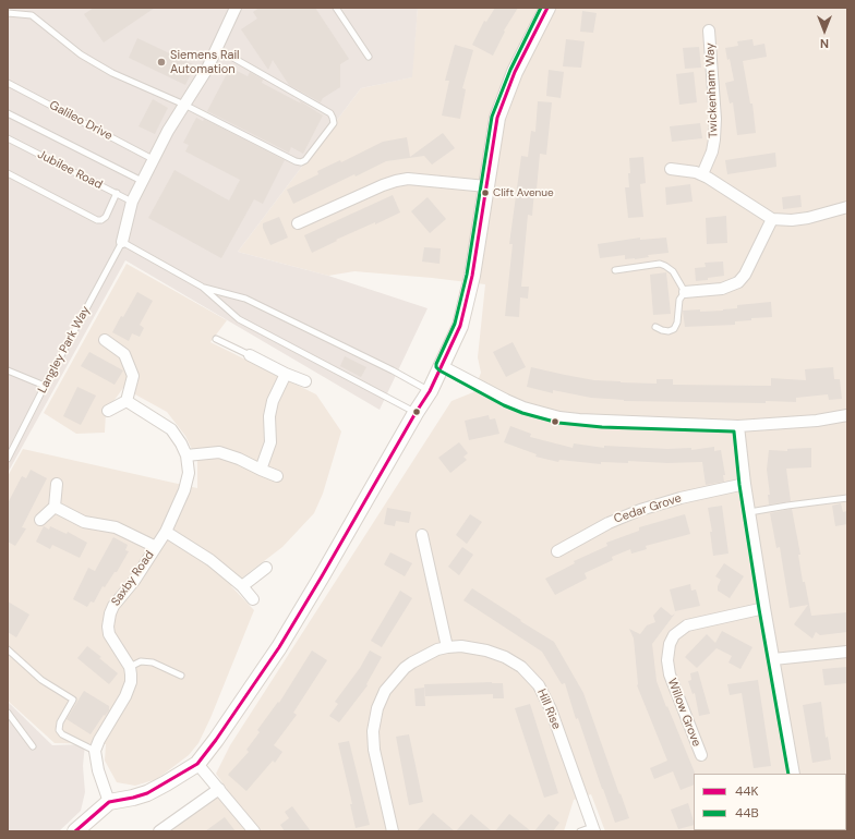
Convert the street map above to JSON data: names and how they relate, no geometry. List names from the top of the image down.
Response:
{
  "streets": {
    "street": [
      "Twickenham Way",
      "Cedar Grove",
      "Saxby Road",
      "Hill Rise",
      "Willow Grove"
    ],
    "lane": ["Galileo Drive", "Jubilee Road", "Langley Park Way"]
  },
  "places": ["Siemens Rail Automation", "Clift Avenue"],
  "lines": ["transit line 44K", "transit line 44B"],
  "legend": ["44K", "44B"],
  "north": "bottom"
}
